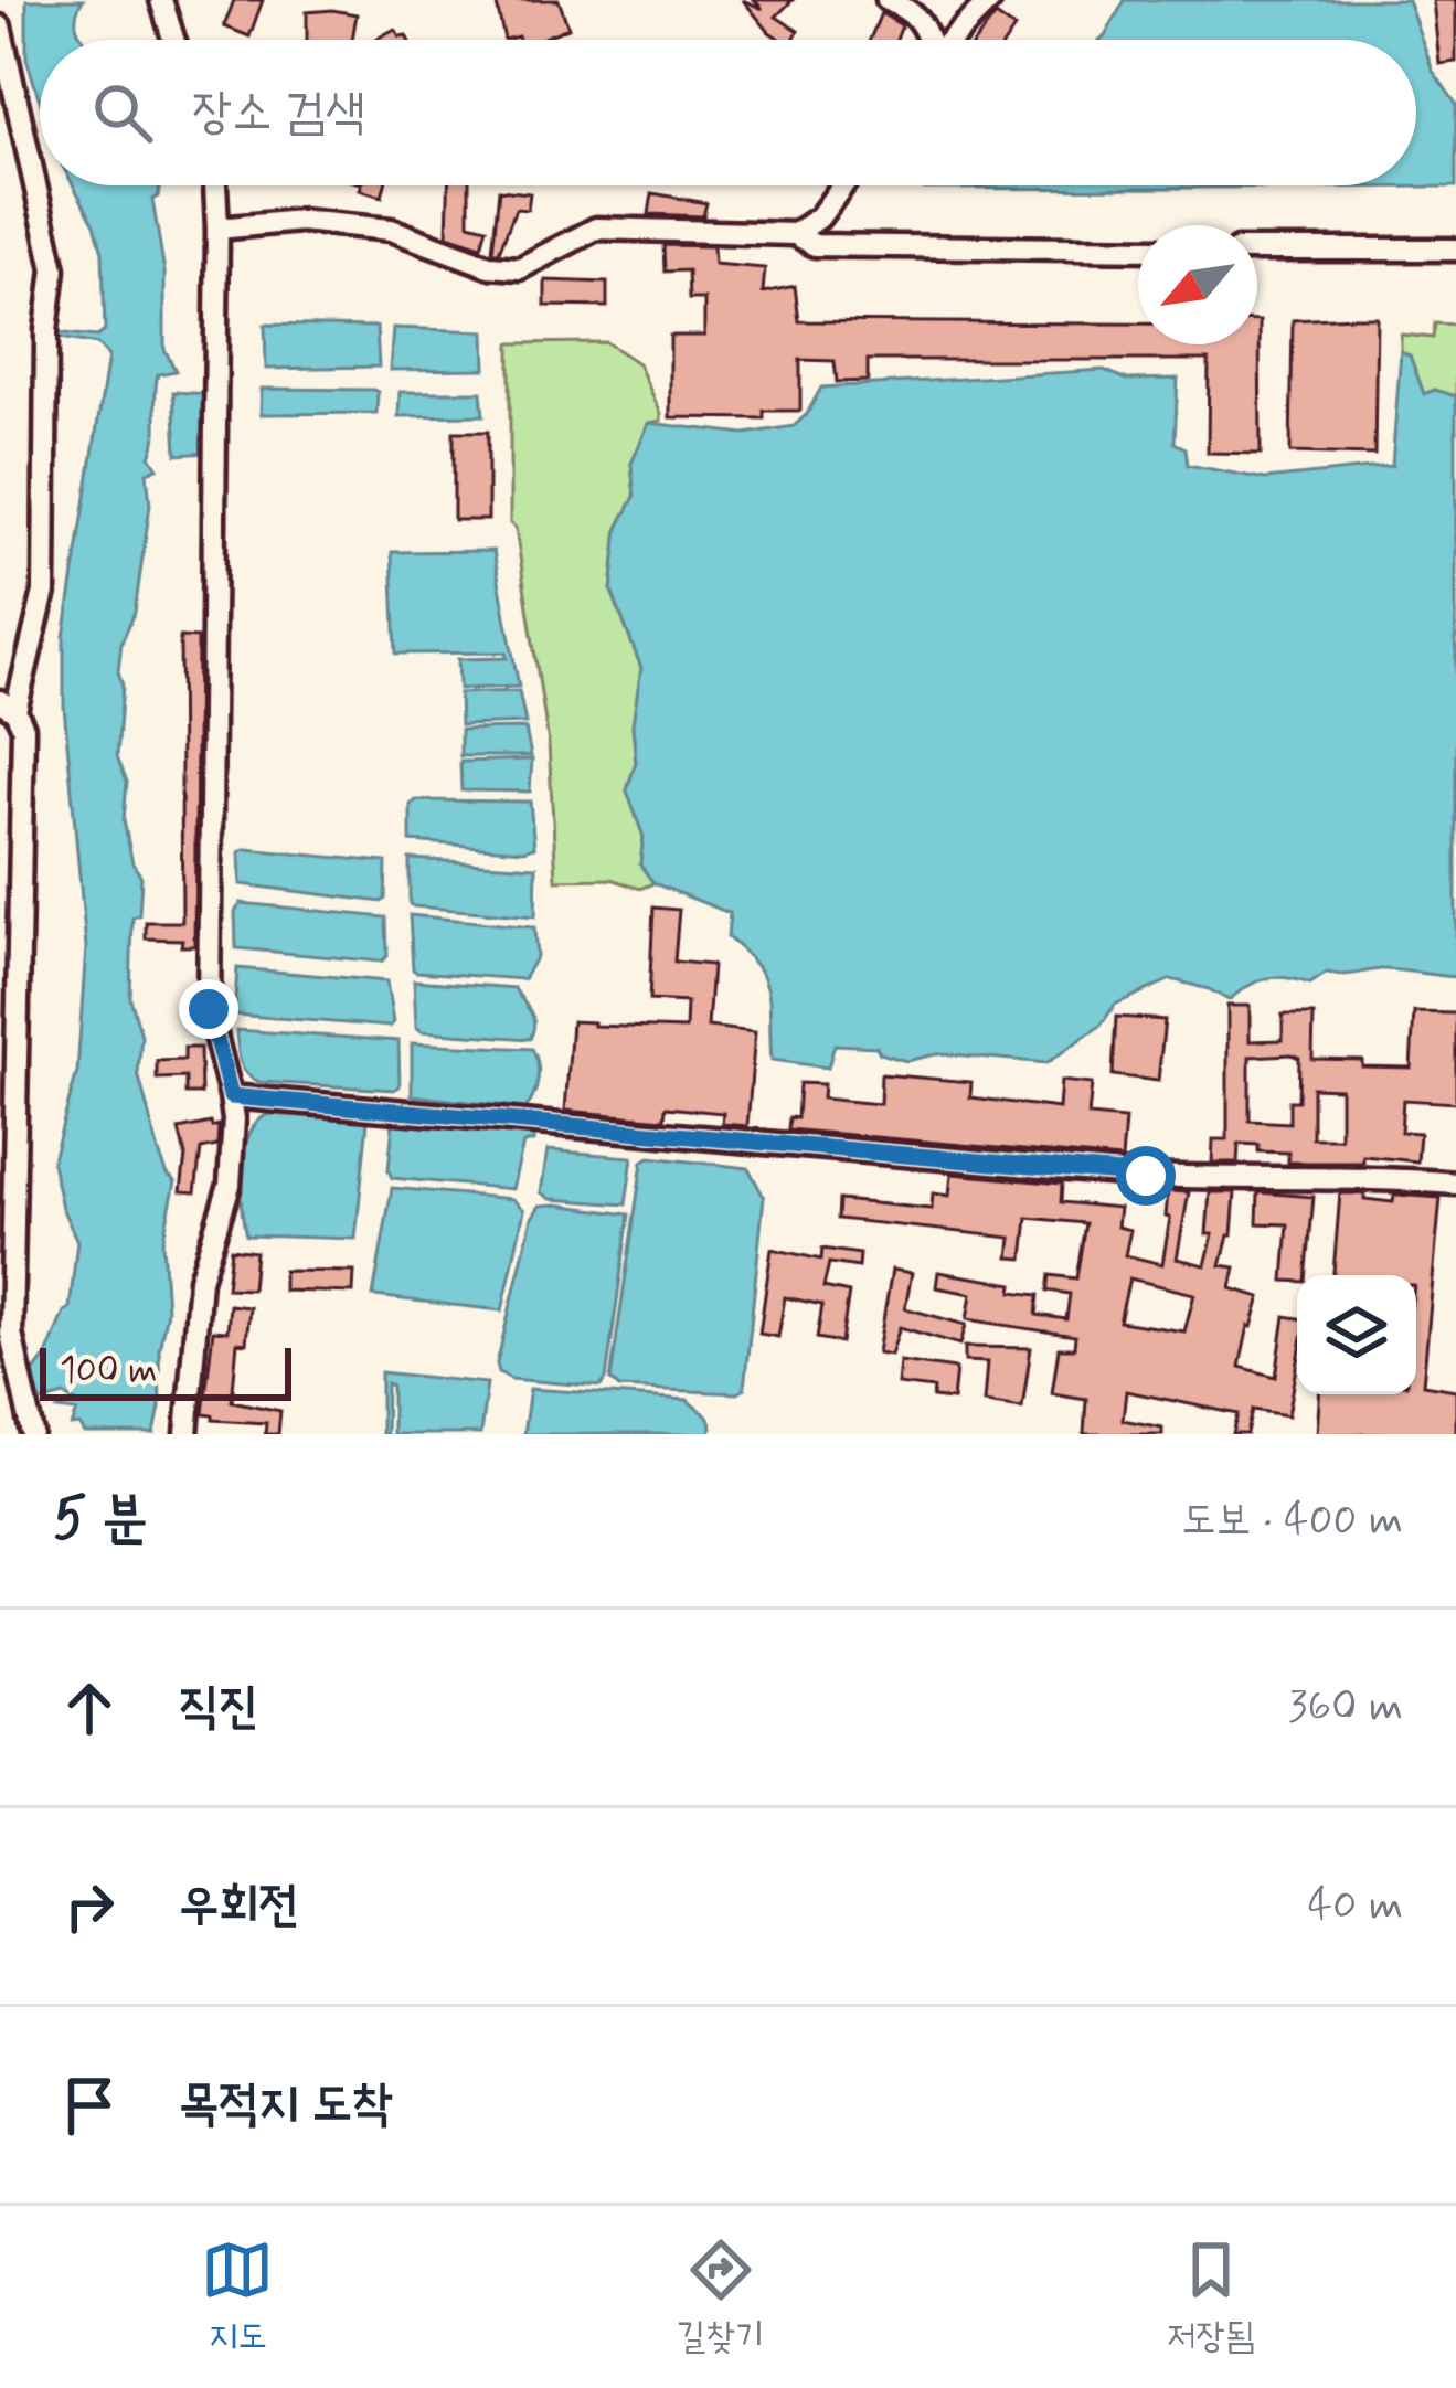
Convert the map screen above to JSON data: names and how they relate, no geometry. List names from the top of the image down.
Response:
{
  "scale_bar": "100 m",
  "north": "bottom left",
  "page": {
    "search": "장소 검색",
    "scale": "100 m",
    "heading": ["5 분", "도보 · 400 m"],
    "list": [
      ["직진", "360 m"],
      ["우회전", "40 m"],
      "목적지 도착"
    ],
    "nav": ["지도", "길찾기", "저장됨"]
  }
}
